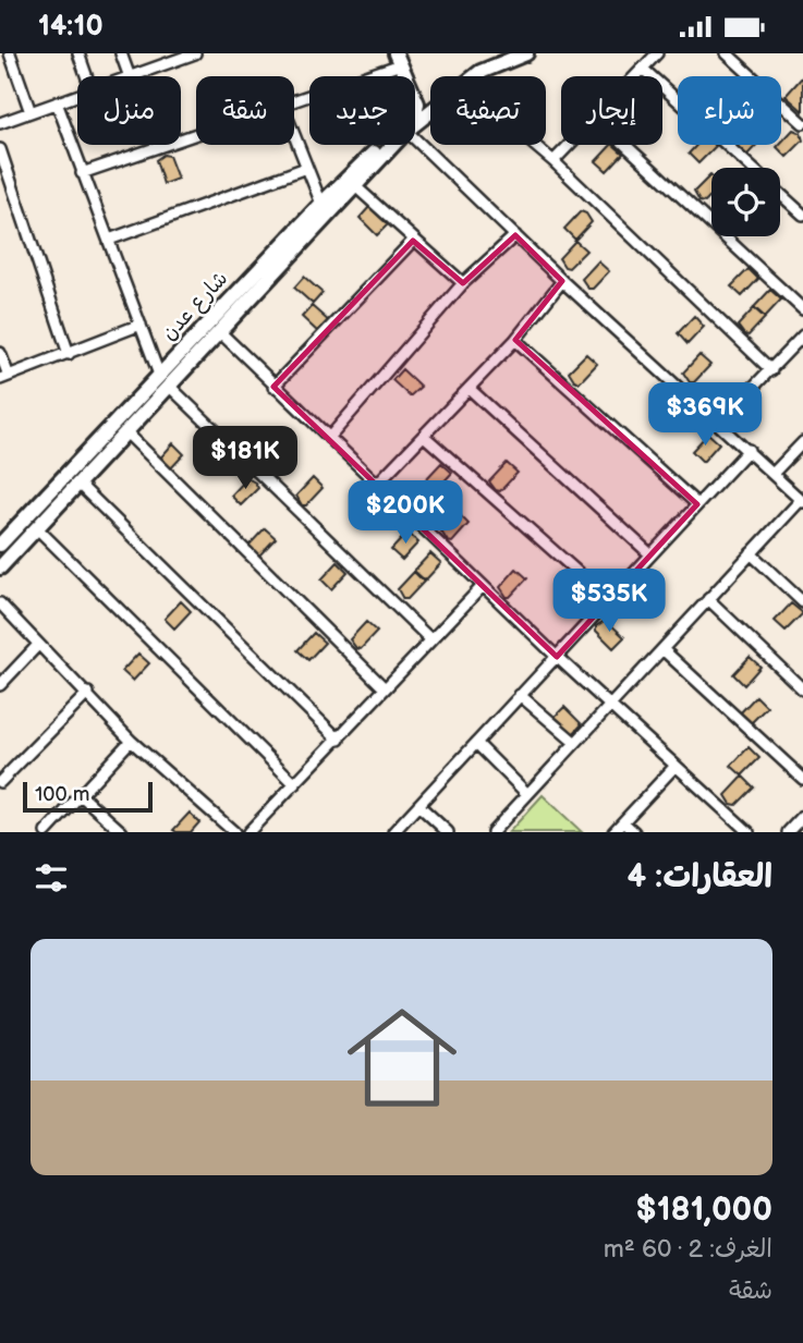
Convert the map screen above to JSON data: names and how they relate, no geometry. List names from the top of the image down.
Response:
{
  "streets": {
    "street": ["شارع عدن"]
  },
  "scale_bar": "100 m",
  "page": {
    "status": "14:10",
    "chip": [
      "شراء",
      "إيجار",
      "تصفية",
      "جديد",
      "شقة",
      "منزل"
    ],
    "price": [
      "$369K",
      "$181K",
      "$200K",
      "$535K"
    ],
    "scale": "100 m",
    "heading": "العقارات: 4",
    "list": [
      {
        "name": "$181,000",
        "note": "الغرف: 2 · 60 m² · شقة"
      }
    ]
  }
}
